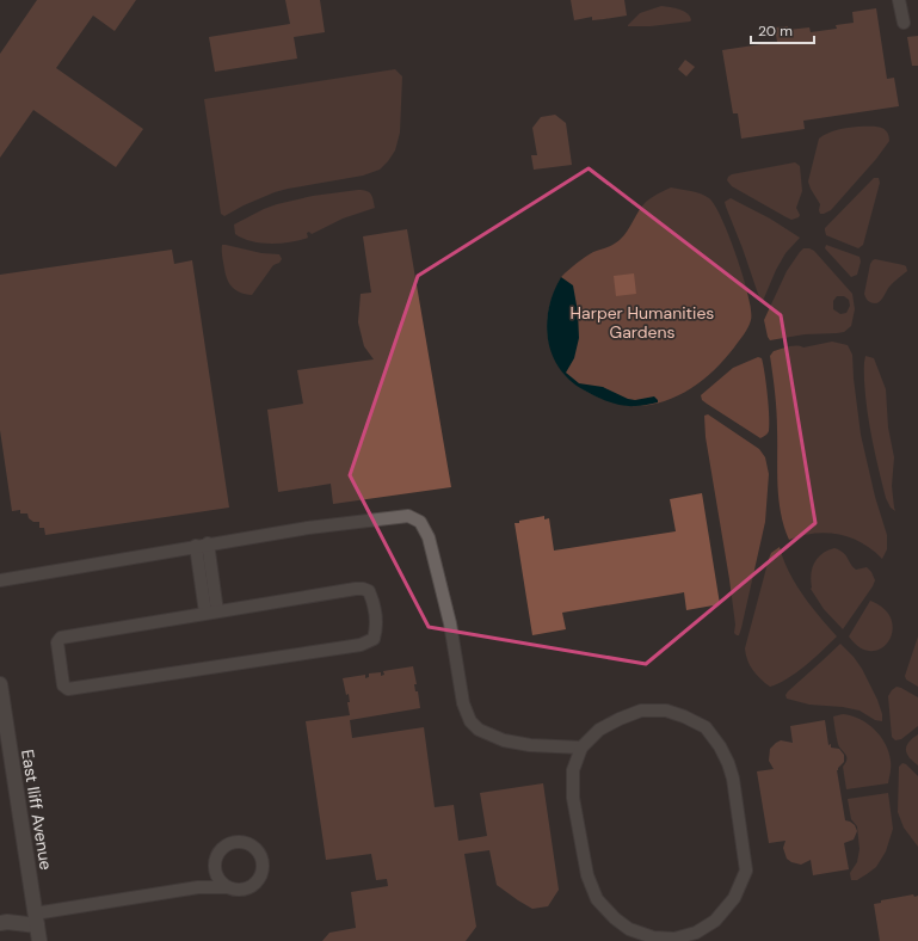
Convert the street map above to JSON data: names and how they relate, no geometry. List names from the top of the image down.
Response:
{
  "streets": {
    "street": ["East Iliff Avenue"]
  },
  "parks": ["Harper Humanities Gardens"],
  "scale_bar": "20 m"
}
